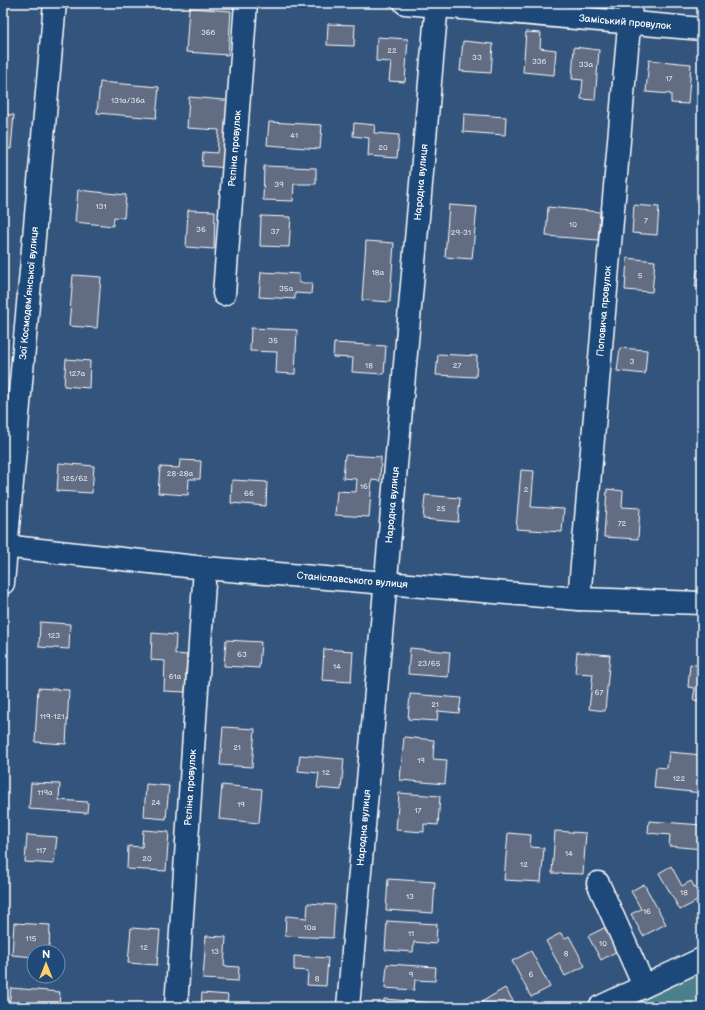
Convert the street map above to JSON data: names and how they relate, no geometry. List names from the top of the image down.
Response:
{
  "streets": {
    "street": [
      "Заміський провулок",
      "Рєпіна провулок",
      "Народна вулиця",
      "Зої Космодем’янської вулиця",
      "Поповича провулок",
      "Станіславського вулиця"
    ]
  },
  "crossings": [
    ["Заміський провулок", "Народна вулиця"],
    ["Заміський провулок", "Поповича провулок"],
    ["Рєпіна провулок", "Станіславського вулиця"],
    ["Народна вулиця", "Станіславського вулиця"],
    ["Зої Космодем’янської вулиця", "Станіславського вулиця"],
    ["Поповича провулок", "Станіславського вулиця"]
  ],
  "house_numbers": [
    "36б",
    "22",
    "33",
    "33б",
    "33а",
    "17",
    "131а/36а",
    "41",
    "20",
    "39",
    "131",
    "7",
    "10",
    "36",
    "37",
    "29-31",
    "18а",
    "5",
    "35а",
    "35",
    "3",
    "18",
    "27",
    "127а",
    "28-28а",
    "125/62",
    "16",
    "2",
    "66",
    "25",
    "72",
    "123",
    "63",
    "23/65",
    "14",
    "61а",
    "67",
    "21",
    "119-121",
    "21",
    "19",
    "12",
    "122",
    "119а",
    "24",
    "19",
    "17",
    "117",
    "14",
    "20",
    "12",
    "18",
    "13",
    "16",
    "10а",
    "11",
    "115",
    "10",
    "12",
    "13",
    "8",
    "9",
    "6",
    "8"
  ],
  "north": "top"
}
